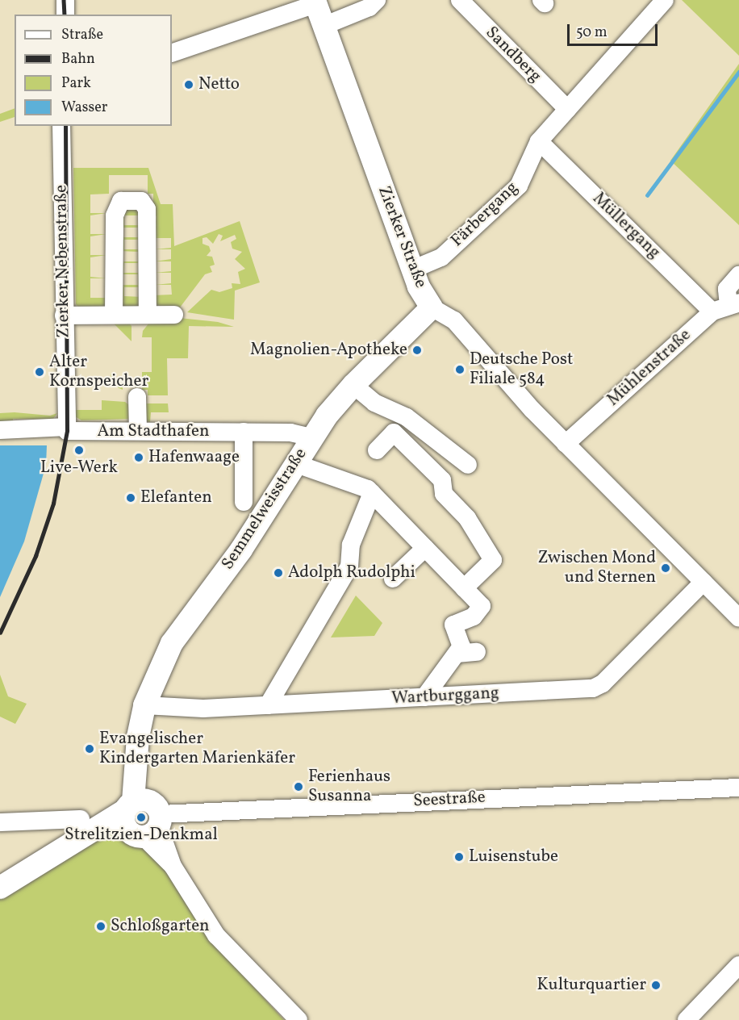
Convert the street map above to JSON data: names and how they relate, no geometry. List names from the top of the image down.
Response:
{
  "streets": {
    "main road": ["Zierker Straße", "Semmelweisstraße"],
    "street": [
      "Sandberg",
      "Färbergang",
      "Müllergang",
      "Zierker Nebenstraße",
      "Mühlenstraße",
      "Am Stadthafen",
      "Wartburggang",
      "Seestraße"
    ]
  },
  "crossings": [
    ["Färbergang", "Müllergang"],
    ["Färbergang", "Zierker Straße"],
    ["Müllergang", "Mühlenstraße"],
    ["Zierker Straße", "Mühlenstraße"],
    ["Zierker Straße", "Semmelweisstraße"],
    ["Zierker Straße", "Wartburggang"],
    ["Zierker Nebenstraße", "Am Stadthafen"],
    ["Am Stadthafen", "Semmelweisstraße"],
    ["Semmelweisstraße", "Wartburggang"],
    ["Semmelweisstraße", "Seestraße"]
  ],
  "places": [
    "Netto",
    "Magnolien-Apotheke",
    "Deutsche Post Filiale 584",
    "Alter Kornspeicher",
    "Live-Werk",
    "Hafenwaage",
    "Elefanten",
    "Zwischen Mond und Sternen",
    "Adolph Rudolphi",
    "Evangelischer Kindergarten Marienkäfer",
    "Ferienhaus Susanna",
    "Strelitzien-Denkmal",
    "Luisenstube",
    "Schloßgarten",
    "Kulturquartier"
  ],
  "legend": [
    "Straße",
    "Bahn",
    "Park",
    "Wasser"
  ],
  "scale_bar": "50 m"
}
